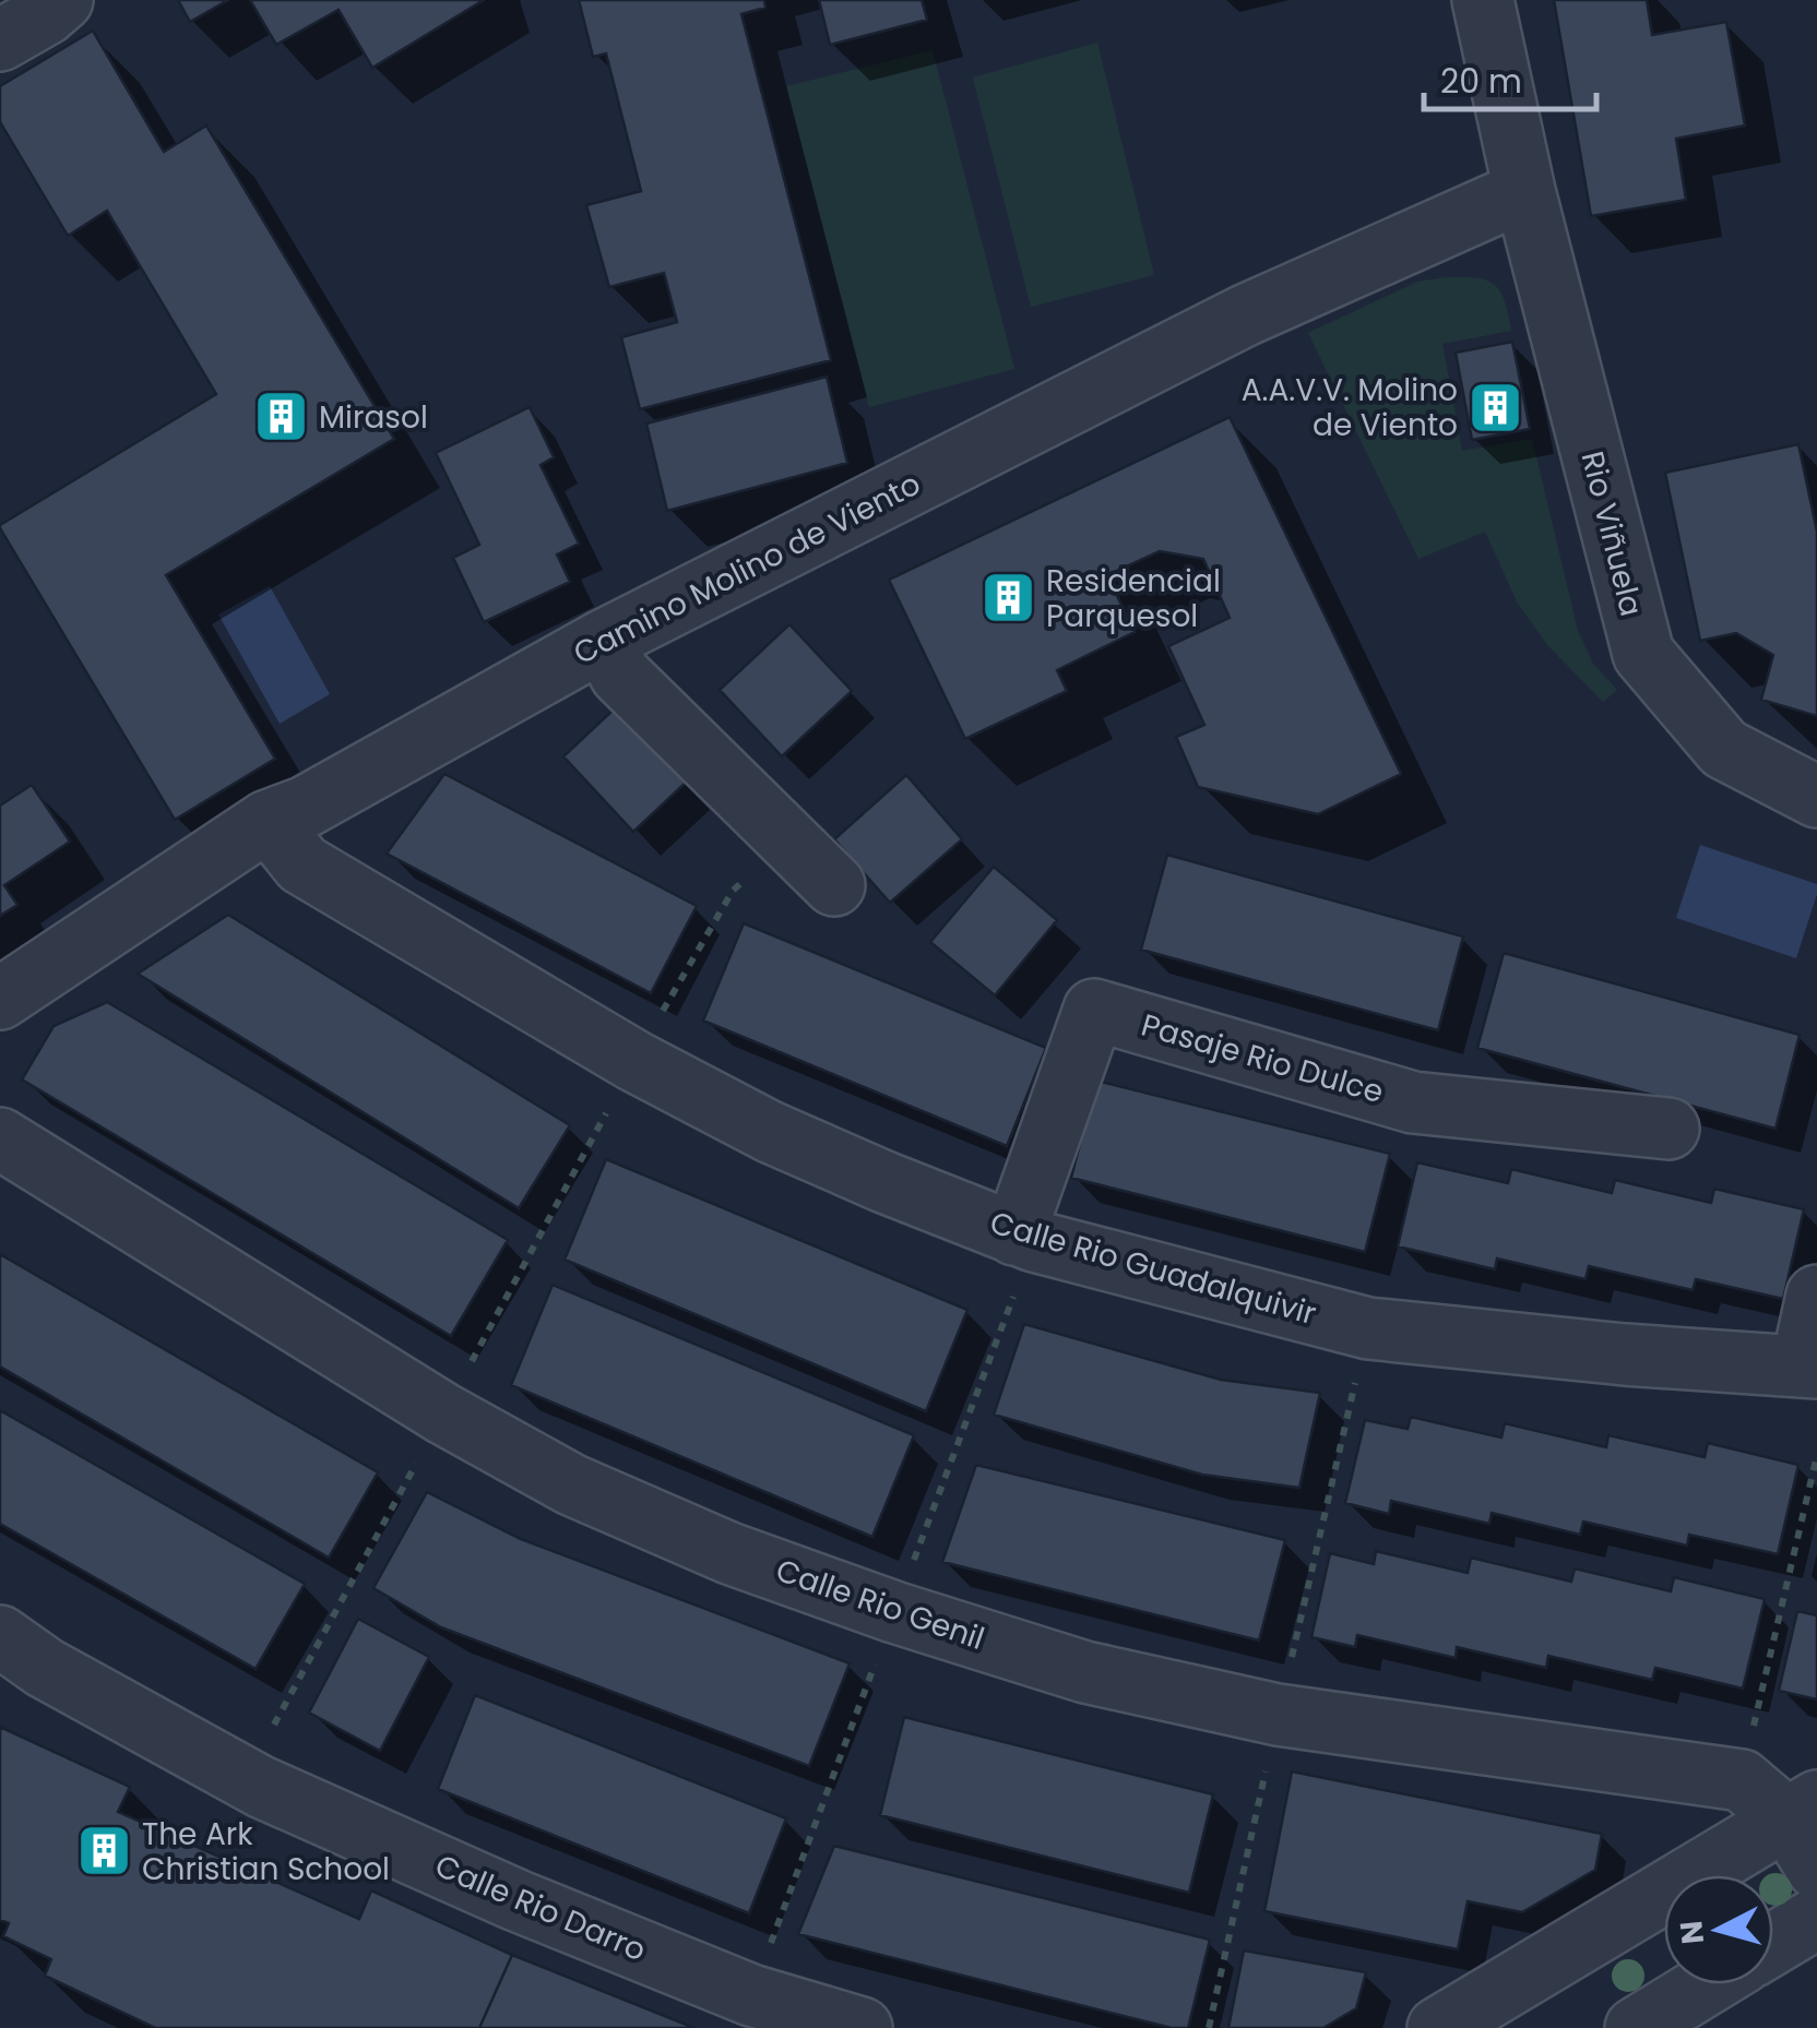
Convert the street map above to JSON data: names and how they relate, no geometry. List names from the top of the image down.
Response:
{
  "streets": {
    "street": [
      "Rio Viñuela",
      "Camino Molino de Viento",
      "Pasaje Rio Dulce",
      "Calle Rio Guadalquivir",
      "Calle Rio Genil",
      "Calle Rio Darro"
    ]
  },
  "crossings": [
    ["Rio Viñuela", "Camino Molino de Viento"],
    ["Camino Molino de Viento", "Calle Rio Guadalquivir"],
    ["Pasaje Rio Dulce", "Calle Rio Guadalquivir"]
  ],
  "places": {
    "building": [
      "A.A.V.V. Molino de Viento",
      "Mirasol",
      "Residencial Parquesol",
      "The Ark Christian School"
    ]
  },
  "scale_bar": "20 m",
  "north": "left"
}
